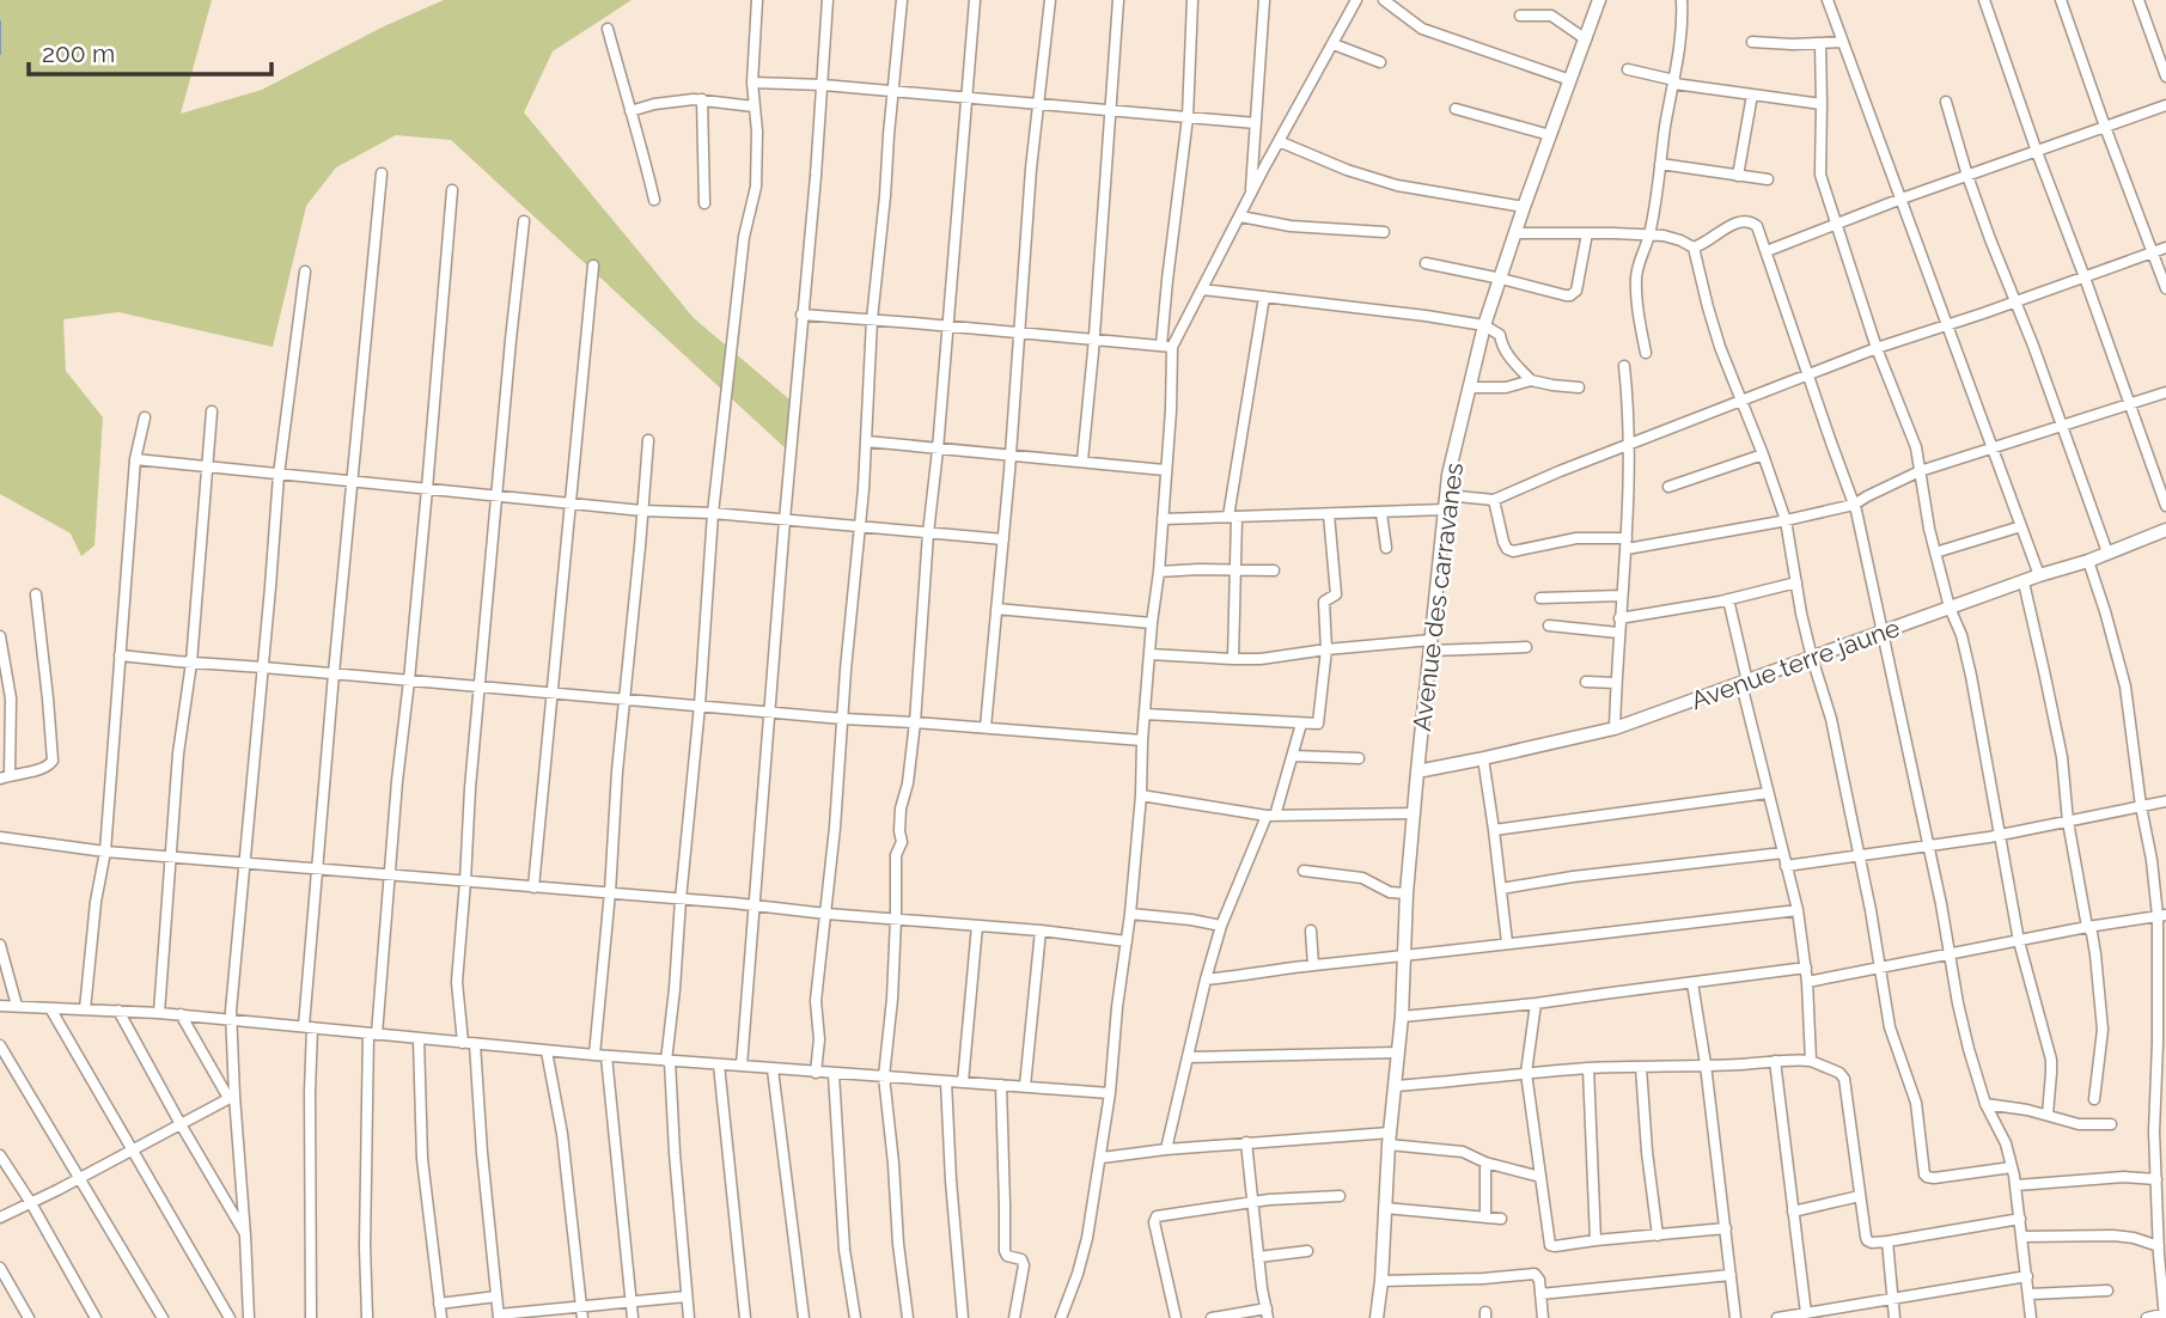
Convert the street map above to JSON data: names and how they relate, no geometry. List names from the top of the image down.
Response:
{
  "streets": {
    "street": ["Avenue des carravanes", "Avenue terre jaune"]
  },
  "crossings": [
    ["Avenue des carravanes", "Avenue terre jaune"]
  ],
  "scale_bar": "200 m"
}
